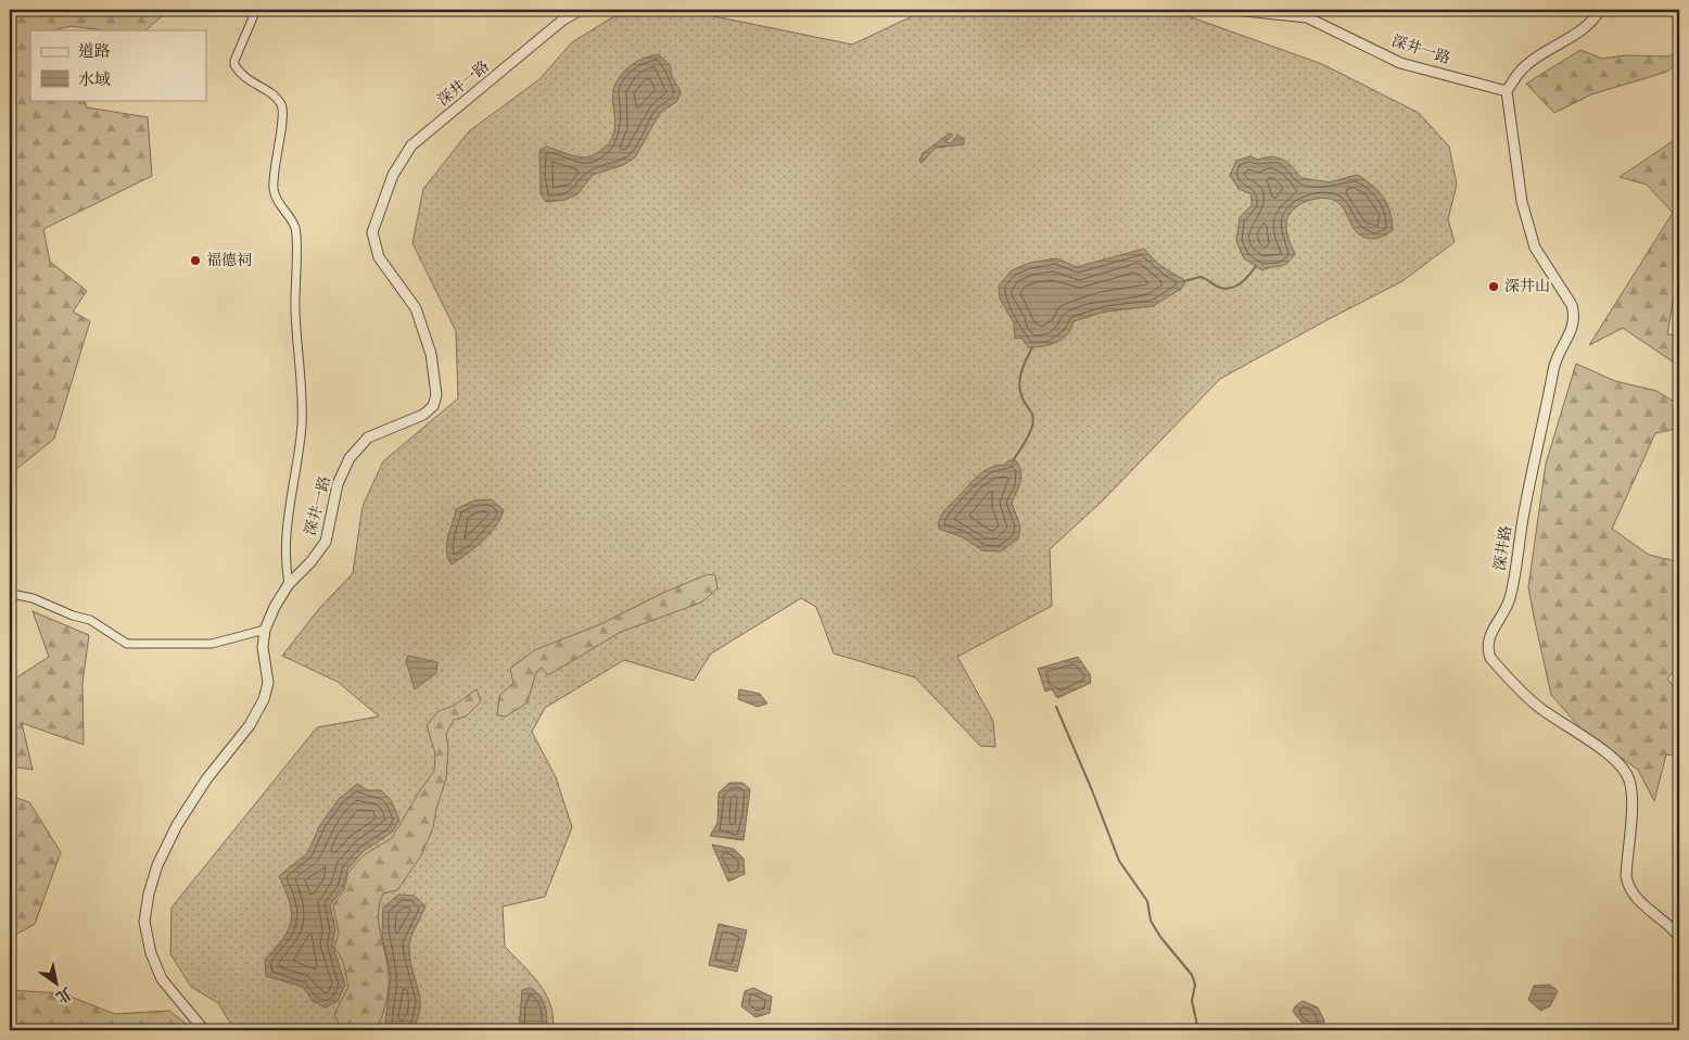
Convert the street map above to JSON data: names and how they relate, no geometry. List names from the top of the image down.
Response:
{
  "streets": {
    "street": ["深井一路", "深井路"]
  },
  "crossings": [
    ["深井一路", "深井路"]
  ],
  "places": ["福德祠", "深井山"],
  "legend": ["道路", "水域"],
  "north": "bottom right"
}
